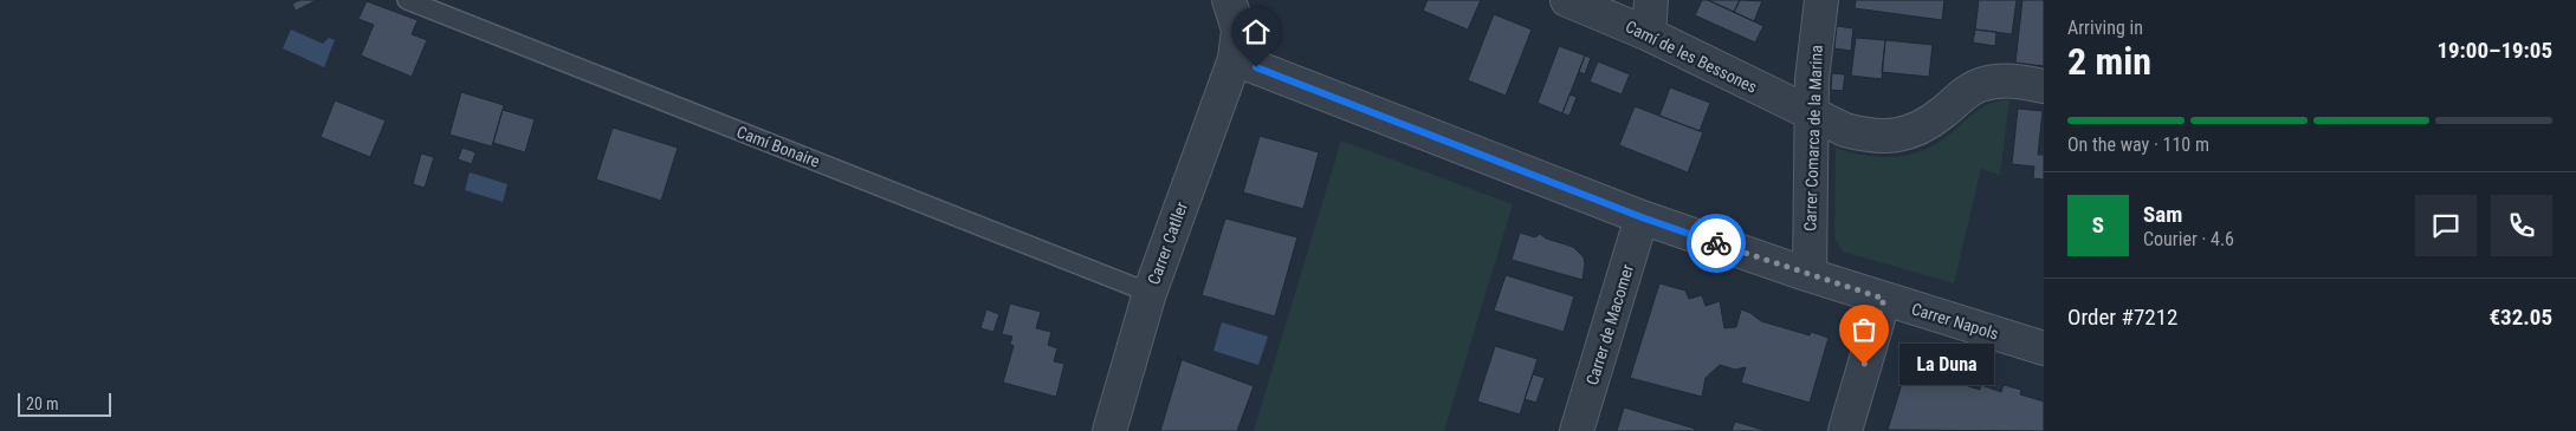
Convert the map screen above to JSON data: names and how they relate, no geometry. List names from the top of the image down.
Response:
{
  "streets": {
    "street": [
      "Camí de les Bessones",
      "Carrer Comarca de la Marina",
      "Carrer Catller",
      "Carrer Napols",
      "Carrer de Macomer"
    ],
    "lane": ["Camí Bonaire"]
  },
  "crossings": [
    ["Camí de les Bessones", "Carrer Comarca de la Marina"],
    ["Carrer Comarca de la Marina", "Carrer Napols"],
    ["Camí Bonaire", "Carrer Catller"],
    ["Carrer Catller", "Carrer Napols"],
    ["Carrer Napols", "Carrer de Macomer"]
  ],
  "places": ["La Duna"],
  "scale_bar": "20 m",
  "page": {
    "heading": ["2 min", "Arriving in", "19:00–19:05"],
    "panel": [
      "Sam",
      "Courier · 4.6",
      "Order #7212",
      "€32.05"
    ],
    "bar": "On the way · 110 m",
    "round": "S",
    "bubble": "La Duna",
    "scale": "20 m"
  }
}
